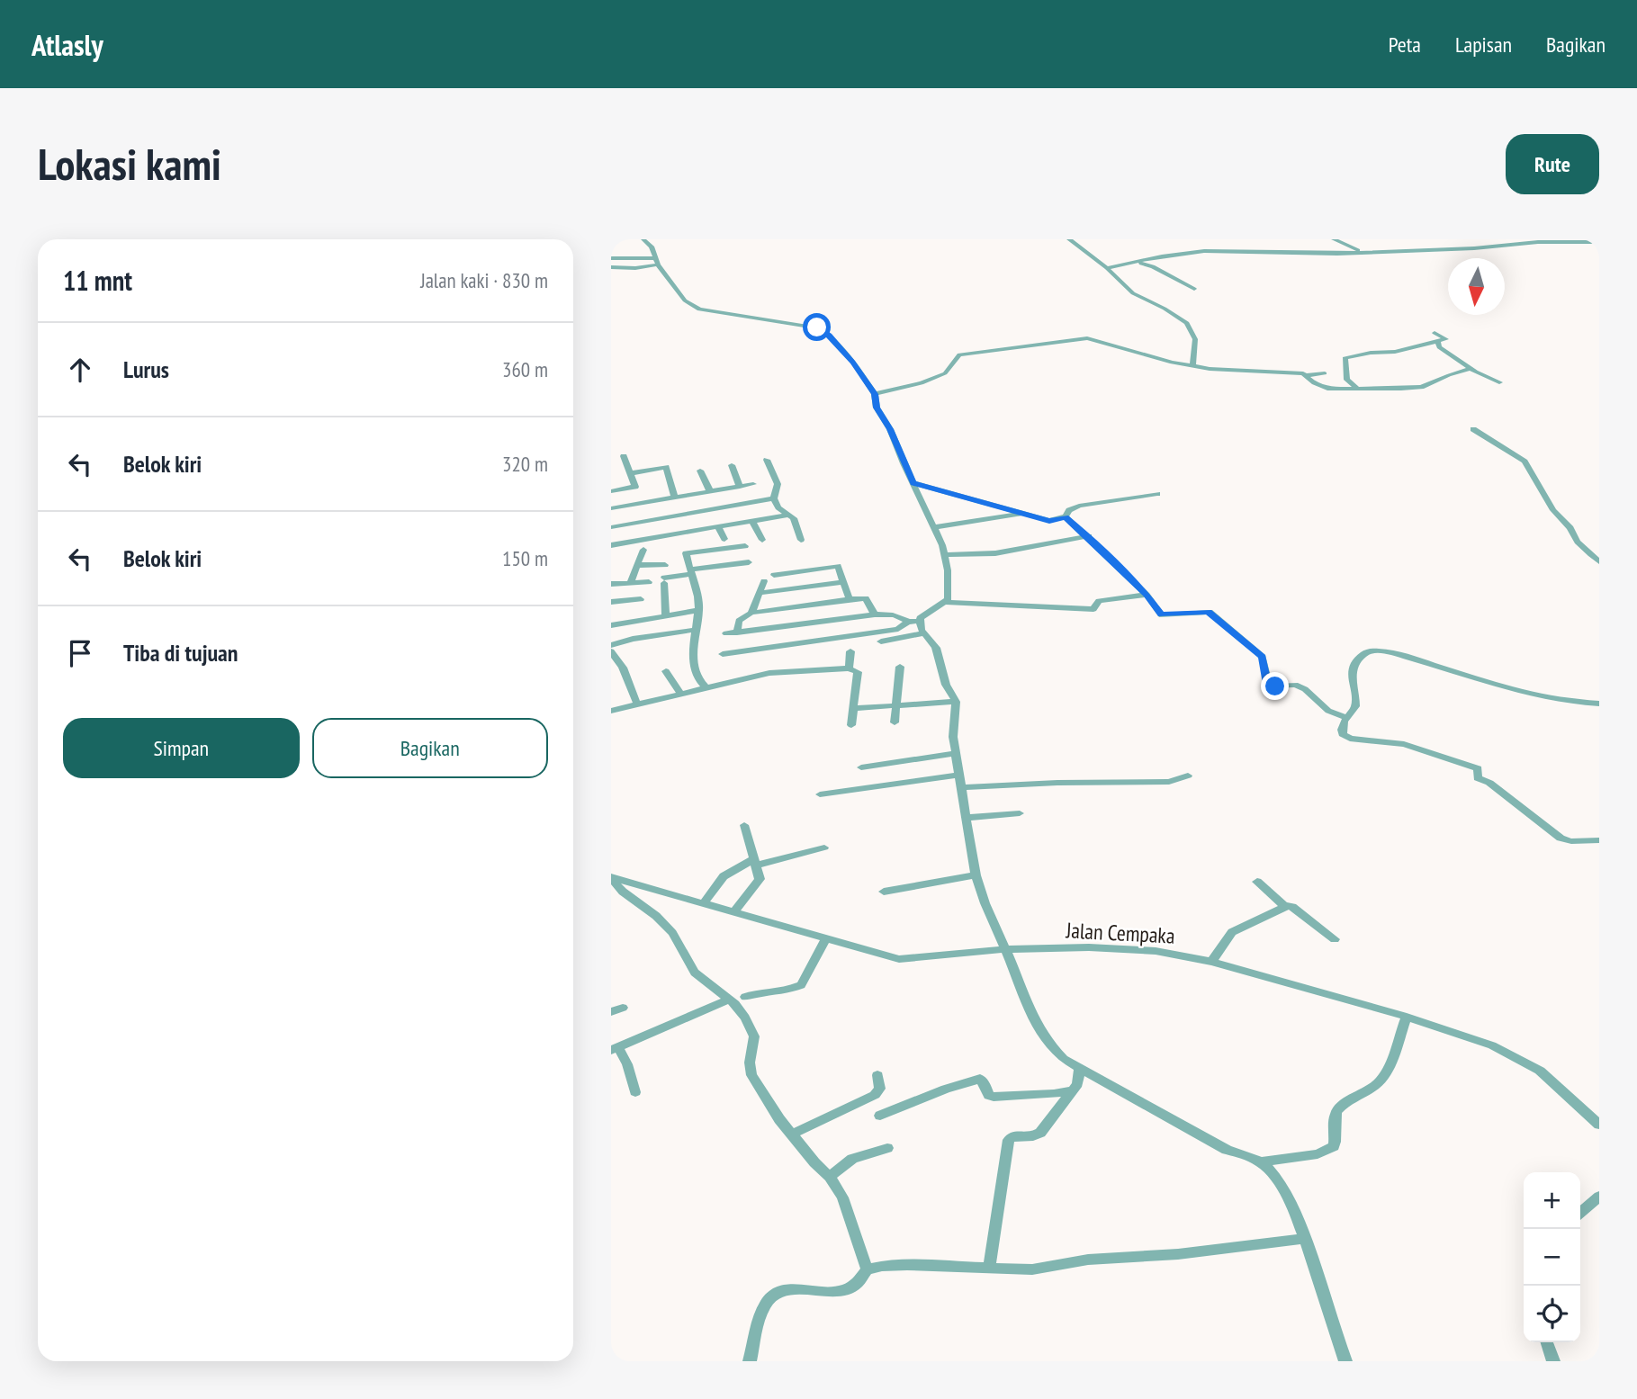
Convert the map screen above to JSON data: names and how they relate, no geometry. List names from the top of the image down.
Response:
{
  "streets": {
    "street": ["Jalan Cempaka"]
  },
  "north": "bottom",
  "page": {
    "header": "Atlasly",
    "nav": ["Peta", "Lapisan", "Bagikan"],
    "buttons": [
      "Rute",
      ["Simpan", "Bagikan"]
    ],
    "title": "Lokasi kami",
    "heading": ["11 mnt", "Jalan kaki · 830 m"],
    "list": [
      ["Lurus", "360 m"],
      ["Belok kiri", "320 m"],
      ["Belok kiri", "150 m"],
      "Tiba di tujuan"
    ],
    "map_buttons": ["+", "−"]
  }
}
